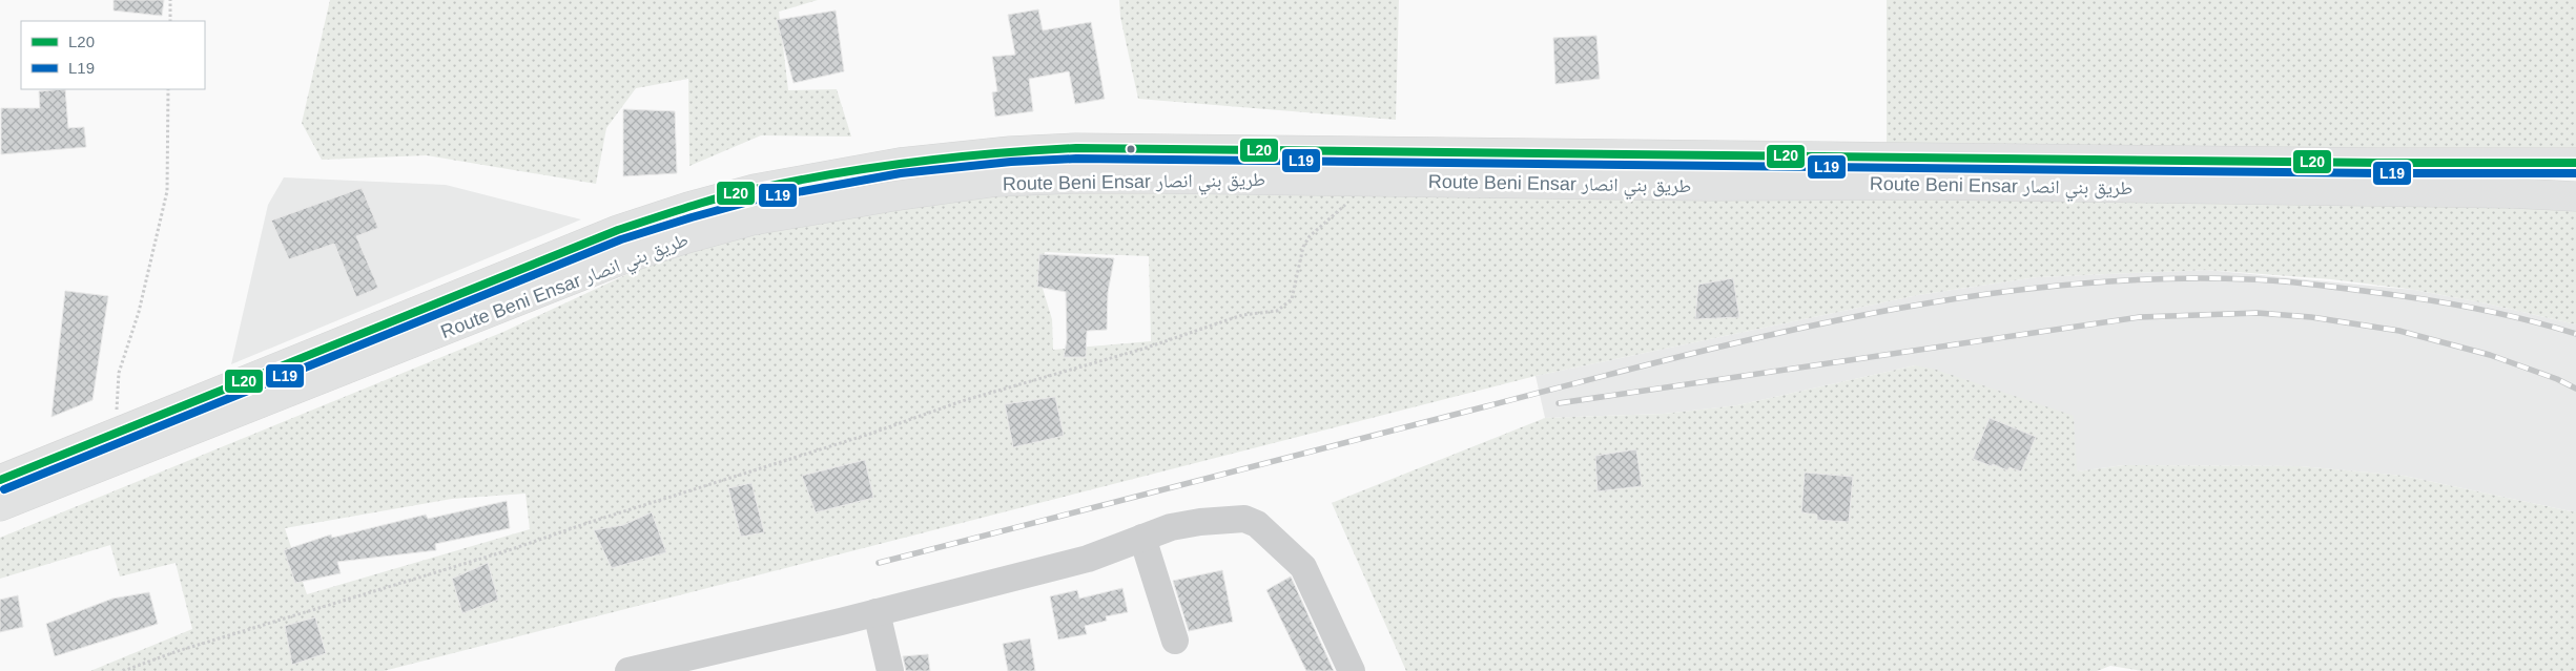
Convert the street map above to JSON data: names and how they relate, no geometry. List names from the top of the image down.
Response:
{
  "streets": {
    "highway": ["Route Beni Ensar طريق بني انصار"]
  },
  "lines": ["transit line L20", "transit line L19"],
  "legend": ["L20", "L19"]
}
